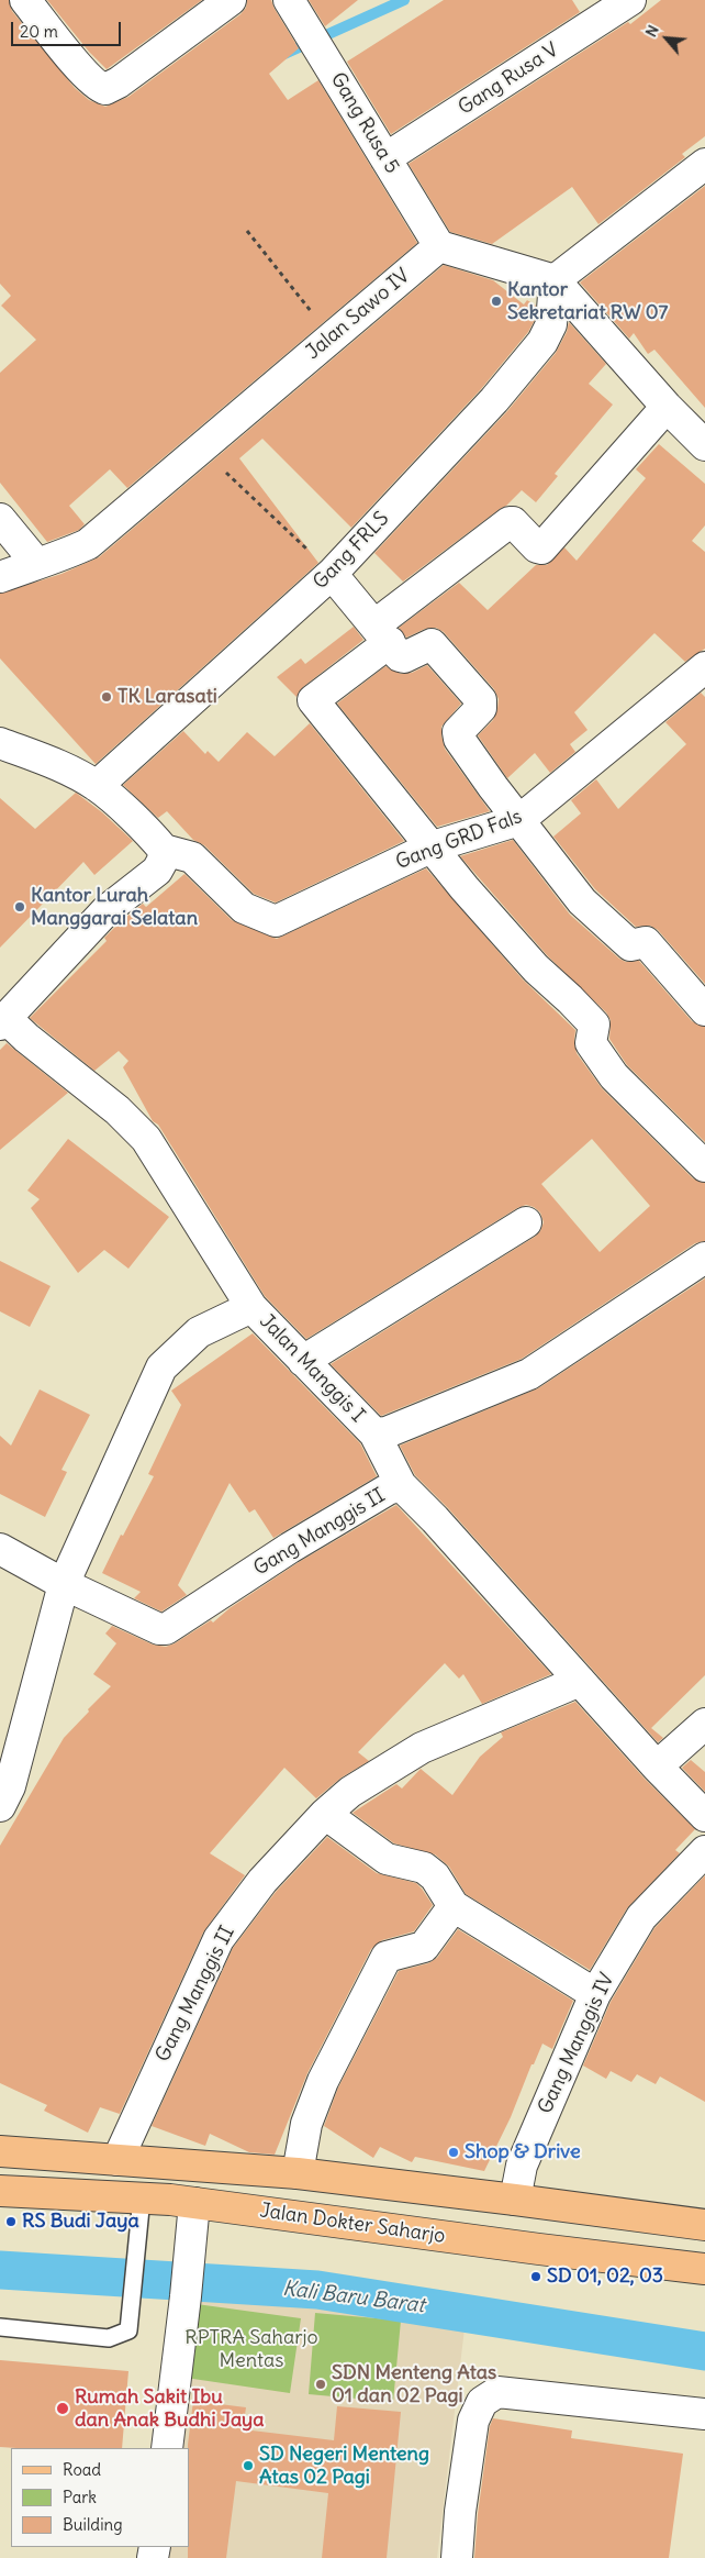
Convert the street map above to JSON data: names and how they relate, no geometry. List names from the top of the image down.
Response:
{
  "streets": {
    "main road": ["Jalan Dokter Saharjo"],
    "street": [
      "Gang Rusa V",
      "Gang Rusa 5",
      "Jalan Sawo IV",
      "Gang FRLS",
      "Gang GRD Fals",
      "Jalan Manggis I",
      "Gang Manggis II",
      "Gang Manggis IV"
    ]
  },
  "crossings": [
    ["Gang Rusa V", "Gang Rusa 5"],
    ["Gang Rusa 5", "Jalan Sawo IV"],
    ["Jalan Manggis I", "Gang Manggis II"],
    ["Gang Manggis II", "Jalan Dokter Saharjo"],
    ["Gang Manggis IV", "Jalan Dokter Saharjo"]
  ],
  "water": ["Kali Baru Barat"],
  "parks": ["RPTRA Saharjo Mentas"],
  "places": [
    "Kantor Sekretariat RW 07",
    "TK Larasati",
    "Kantor Lurah Manggarai Selatan",
    "Shop & Drive",
    "RS Budi Jaya",
    "SD 01, 02, 03",
    "SDN Menteng Atas 01 dan 02 Pagi",
    "Rumah Sakit Ibu dan Anak Budhi Jaya",
    "SD Negeri Menteng Atas 02 Pagi"
  ],
  "legend": ["Road", "Park", "Building"],
  "scale_bar": "20 m",
  "north": "top left"
}
